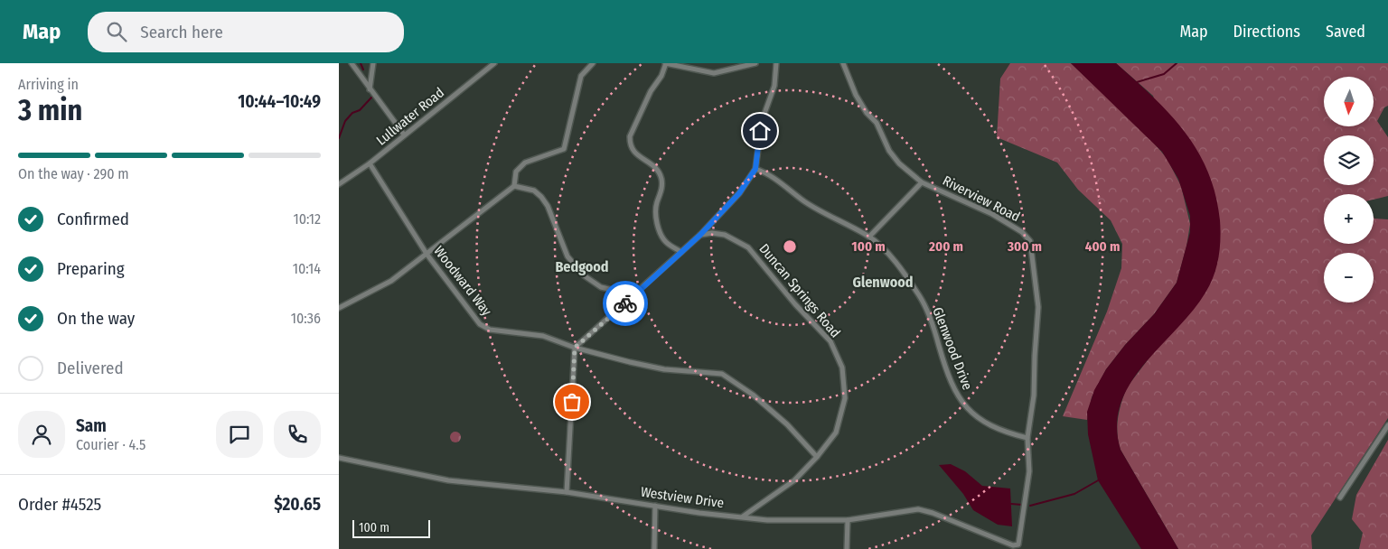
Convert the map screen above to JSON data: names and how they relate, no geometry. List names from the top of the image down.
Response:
{
  "streets": {
    "street": [
      "Lullwater Road",
      "Riverview Road",
      "Woodward Way",
      "Duncan Springs Road",
      "Glenwood Drive",
      "Westview Drive"
    ]
  },
  "crossings": [
    ["Lullwater Road", "Woodward Way"],
    ["Riverview Road", "Glenwood Drive"],
    ["Riverview Road", "Westview Drive"],
    ["Woodward Way", "Duncan Springs Road"],
    ["Duncan Springs Road", "Westview Drive"]
  ],
  "districts": ["Bedgood", "Glenwood"],
  "scale_bar": "100 m",
  "north": "bottom",
  "page": {
    "header": "Map",
    "search": "Search here",
    "nav": ["Map", "Directions", "Saved"],
    "heading": ["3 min", "Arriving in", "10:44–10:49"],
    "panel": [
      "Sam",
      "Courier · 4.5",
      "Order #4525",
      "$20.65"
    ],
    "map_buttons": ["+", "−"],
    "bar": "On the way · 290 m",
    "list": [
      ["Confirmed", "10:12"],
      ["Preparing", "10:14"],
      ["On the way", "10:36"],
      "Delivered"
    ],
    "scale": "100 m"
  },
  "rings": [
    "100 m",
    "200 m",
    "300 m",
    "400 m"
  ]
}
